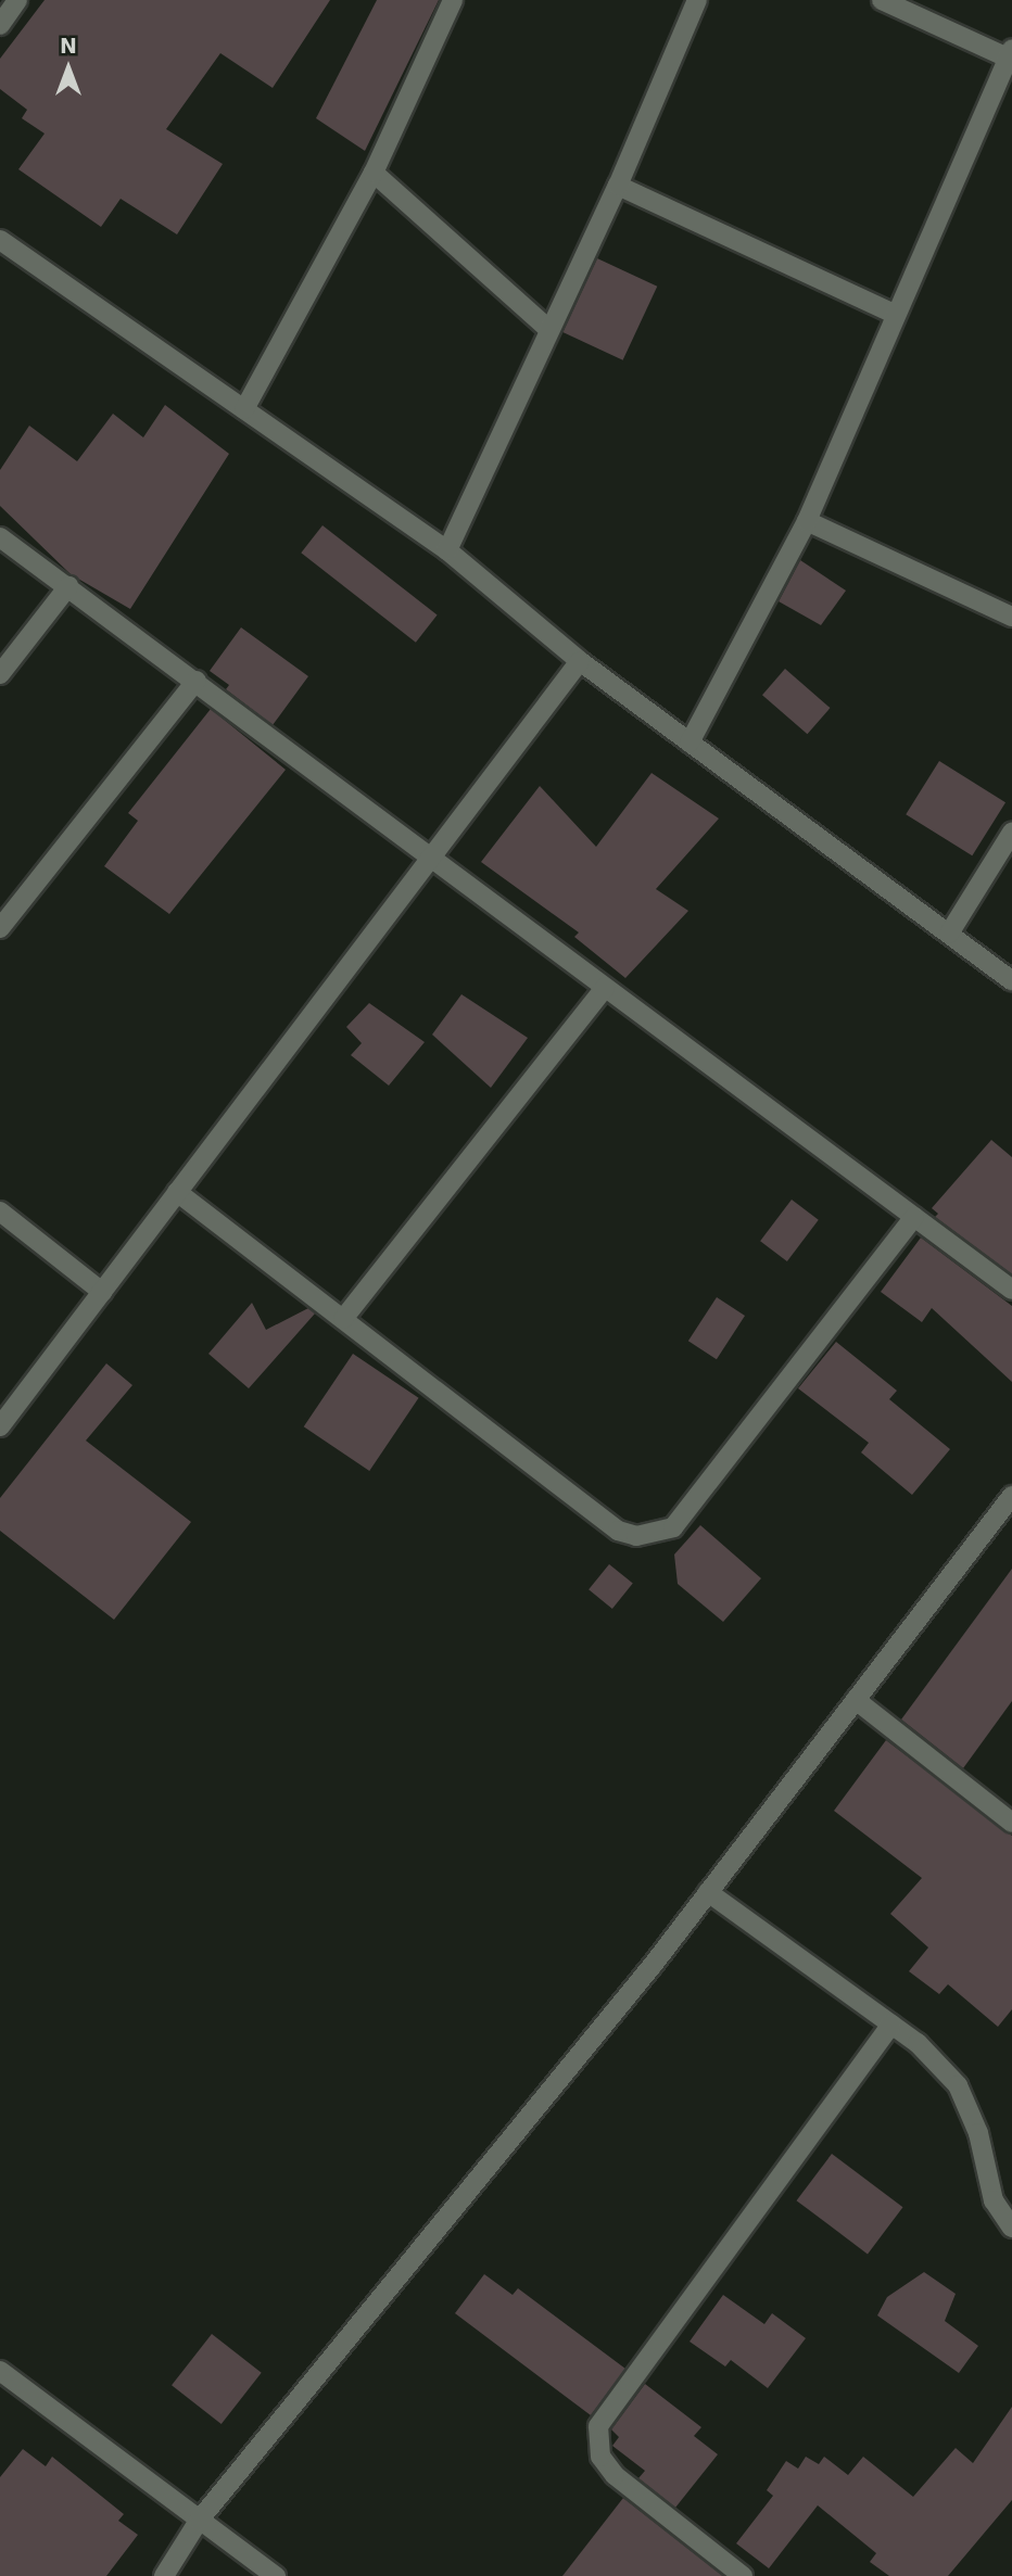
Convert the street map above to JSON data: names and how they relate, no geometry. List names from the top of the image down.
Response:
{
  "north": "top"
}
